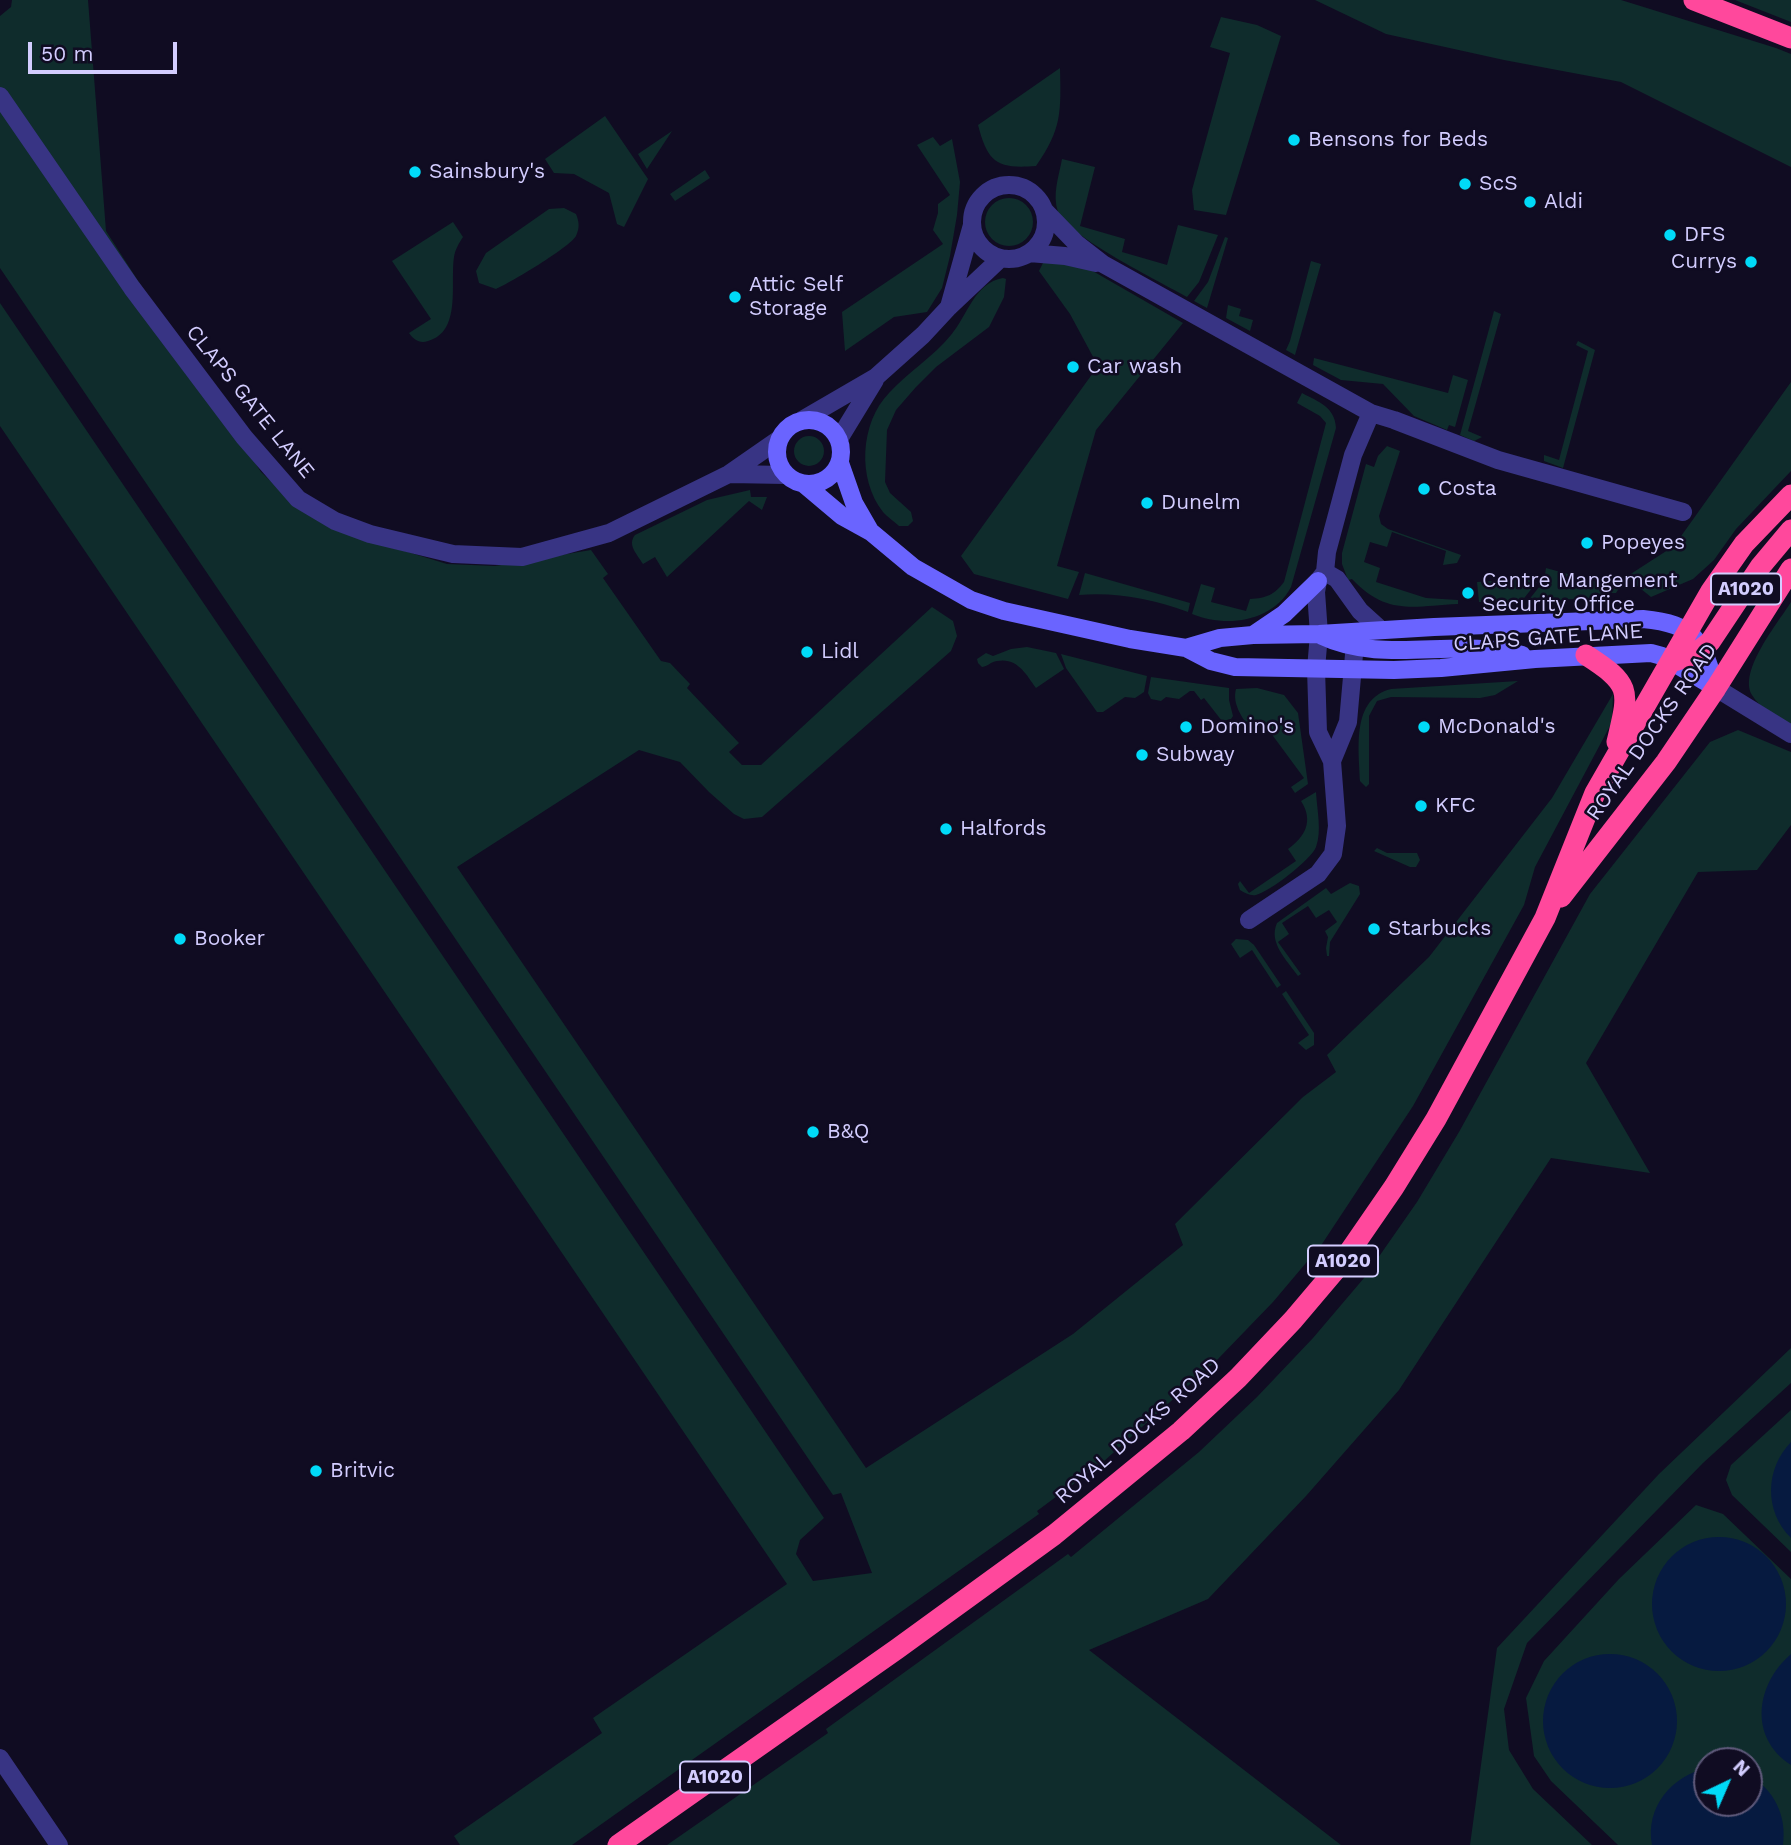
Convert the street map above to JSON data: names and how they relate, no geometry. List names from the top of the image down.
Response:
{
  "streets": {
    "highway": ["A1020", "ROYAL DOCKS ROAD"],
    "street": ["CLAPS GATE LANE"]
  },
  "crossings": [
    ["CLAPS GATE LANE", "ROYAL DOCKS ROAD"]
  ],
  "places": [
    "Bensons for Beds",
    "Sainsbury's",
    "ScS",
    "Aldi",
    "DFS",
    "Currys",
    "Attic Self Storage",
    "Car wash",
    "Costa",
    "Dunelm",
    "Popeyes",
    "Centre Mangement Security Office",
    "Lidl",
    "Domino's",
    "McDonald's",
    "Subway",
    "KFC",
    "Halfords",
    "Starbucks",
    "Booker",
    "B&Q",
    "Britvic"
  ],
  "scale_bar": "50 m",
  "north": "top right"
}
